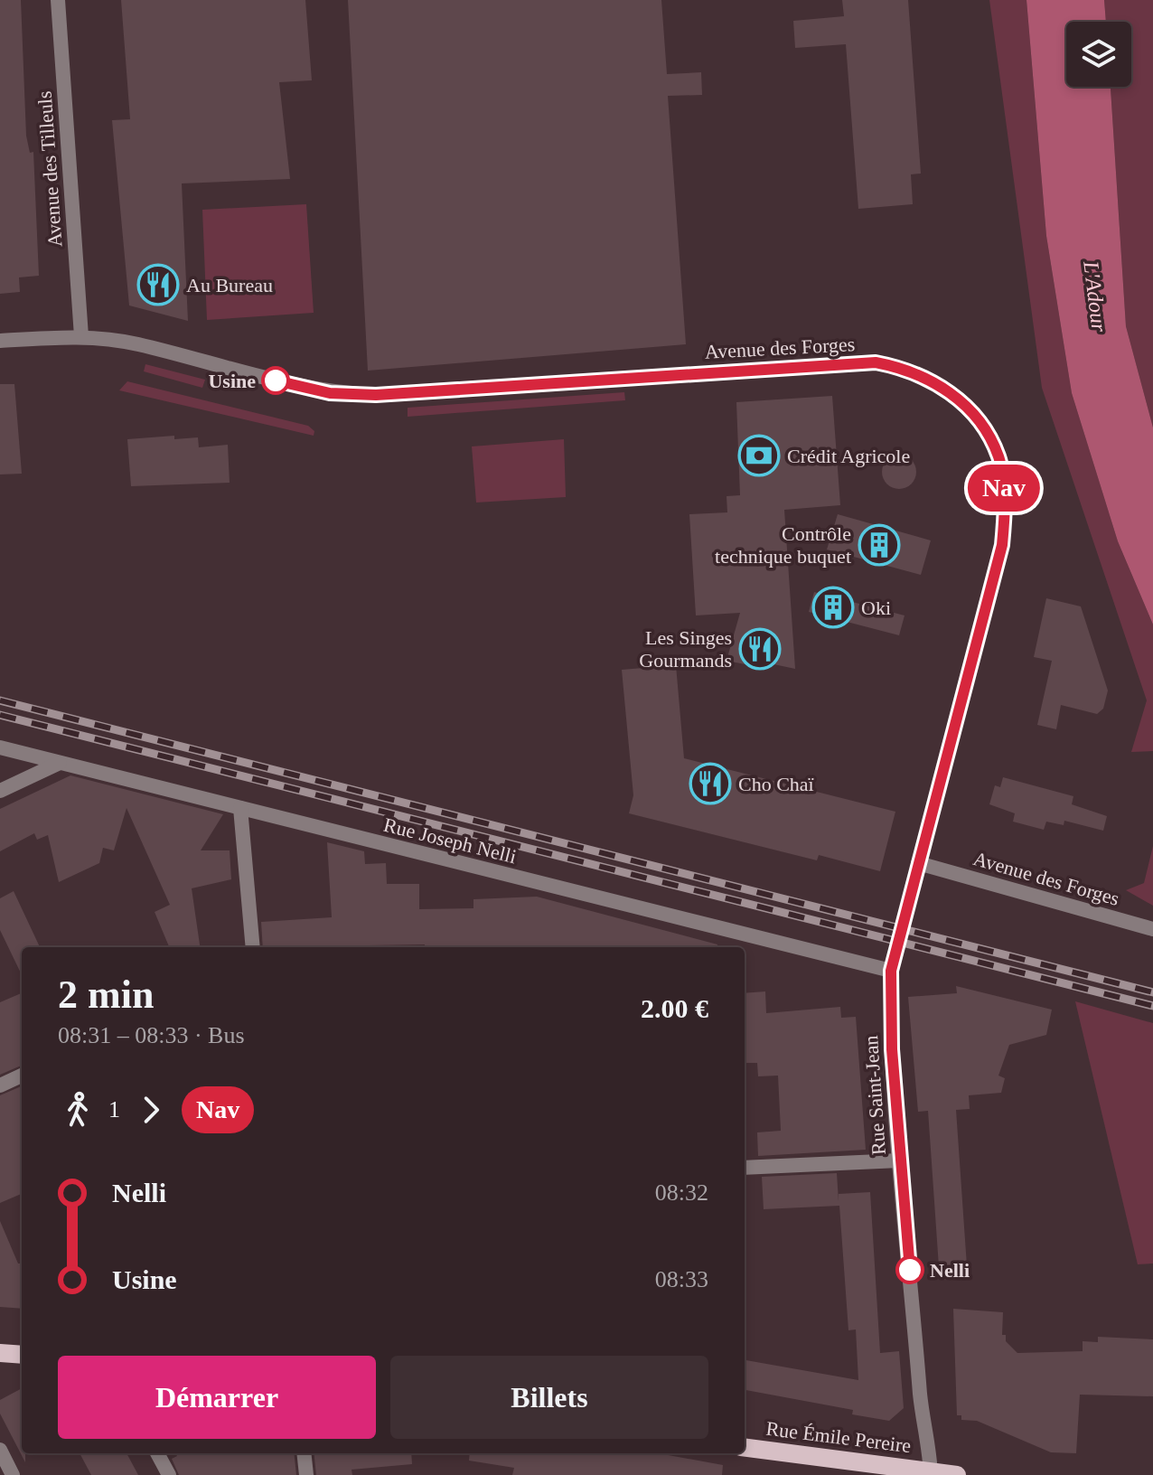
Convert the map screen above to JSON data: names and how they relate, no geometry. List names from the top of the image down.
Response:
{
  "streets": {
    "main road": ["Rue Émile Pereire"],
    "street": [
      "Avenue des Tilleuls",
      "Avenue des Forges",
      "Rue Joseph Nelli",
      "Rue Saint-Jean"
    ]
  },
  "crossings": [
    ["Avenue des Tilleuls", "Avenue des Forges"],
    ["Avenue des Forges", "Rue Saint-Jean"],
    ["Rue Joseph Nelli", "Rue Saint-Jean"],
    ["Rue Saint-Jean", "Rue Émile Pereire"]
  ],
  "water": ["L'Adour"],
  "places": {
    "restaurant": ["Au Bureau", "Les Singes Gourmands", "Cho Chaï"],
    "other": ["Usine", "Nelli"],
    "bank": ["Crédit Agricole"],
    "building": ["Contrôle technique buquet", "Oki"]
  },
  "lines": ["bus line Nav"],
  "page": {
    "on_map": "Nav",
    "heading": ["2 min", "08:31 – 08:33 · Bus", "2.00 €"],
    "legs": ["1", "Nav"],
    "list": [
      {
        "name": "Nelli",
        "value": "08:32"
      },
      {
        "name": "Usine",
        "value": "08:33"
      }
    ],
    "buttons": ["Démarrer", "Billets"]
  }
}
